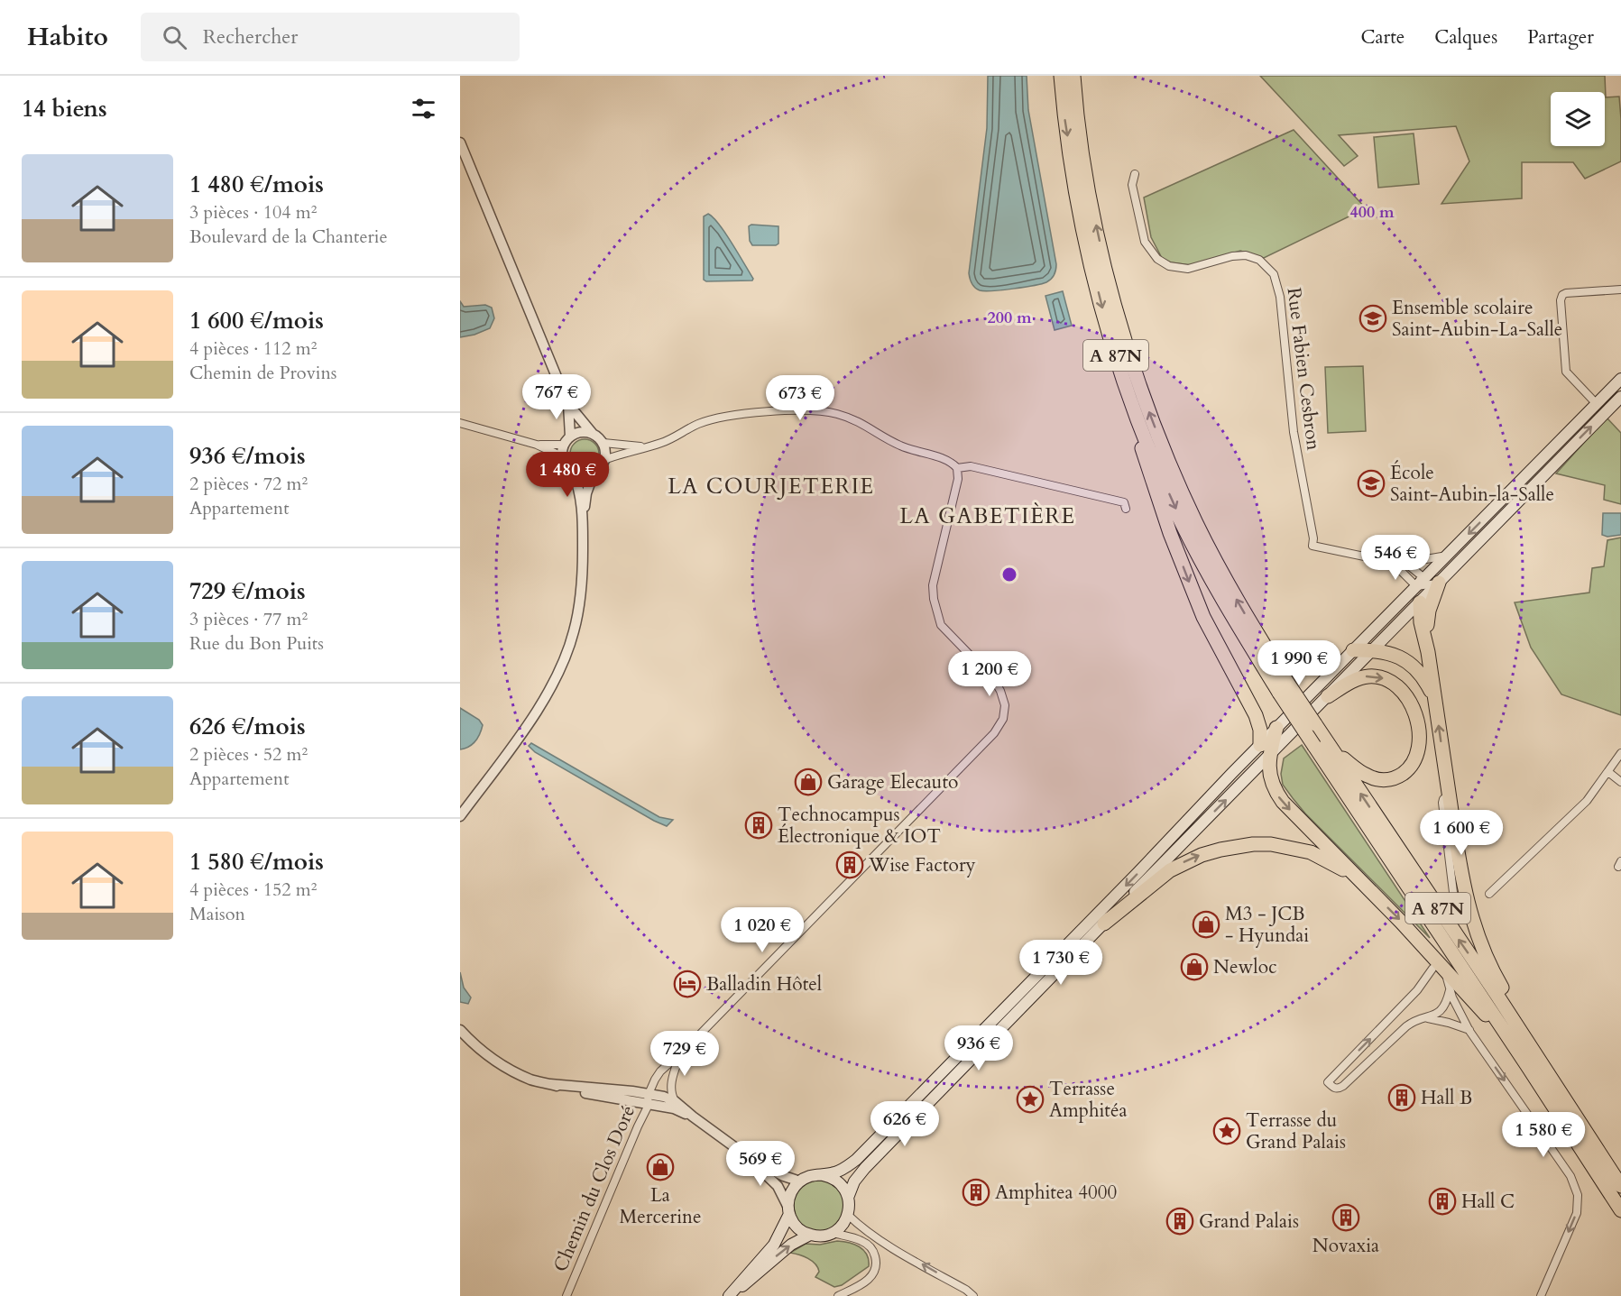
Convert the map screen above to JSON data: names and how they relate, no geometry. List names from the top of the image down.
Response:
{
  "streets": {
    "highway": ["A 87N"],
    "street": ["Rue Fabien Cesbron", "Chemin du Clos Doré"]
  },
  "districts": ["LA COURJETERIE", "LA GABETIÈRE"],
  "places": {
    "school or university": ["Ensemble scolaire Saint-Aubin-La-Salle", "École Saint-Aubin-la-Salle"],
    "shop": [
      "Garage Elecauto",
      "M3 - JCB - Hyundai",
      "Newloc",
      "La Mercerine"
    ],
    "building": [
      "Technocampus Électronique & IOT",
      "Wise Factory",
      "Hall B",
      "Amphitea 4000",
      "Hall C",
      "Novaxia",
      "Grand Palais"
    ],
    "hotel": ["Balladin Hôtel"],
    "place": ["Terrasse Amphitéa", "Terrasse du Grand Palais"]
  },
  "page": {
    "header": "Habito",
    "search": "Rechercher",
    "nav": ["Carte", "Calques", "Partager"],
    "heading": "14 biens",
    "list": [
      {
        "name": "1 480 €/mois",
        "note": "3 pièces · 104 m² · Boulevard de la Chanterie"
      },
      {
        "name": "1 600 €/mois",
        "note": "4 pièces · 112 m² · Chemin de Provins"
      },
      {
        "name": "936 €/mois",
        "note": "2 pièces · 72 m² · Appartement"
      },
      {
        "name": "729 €/mois",
        "note": "3 pièces · 77 m² · Rue du Bon Puits"
      },
      {
        "name": "626 €/mois",
        "note": "2 pièces · 52 m² · Appartement"
      },
      {
        "name": "1 580 €/mois",
        "note": "4 pièces · 152 m² · Maison"
      }
    ],
    "price": [
      "767 €",
      "673 €",
      "1 480 €",
      "546 €",
      "1 990 €",
      "1 200 €",
      "1 600 €",
      "1 020 €",
      "1 730 €",
      "936 €",
      "729 €",
      "626 €",
      "1 580 €",
      "569 €"
    ]
  },
  "rings": ["400 m", "200 m"]
}
